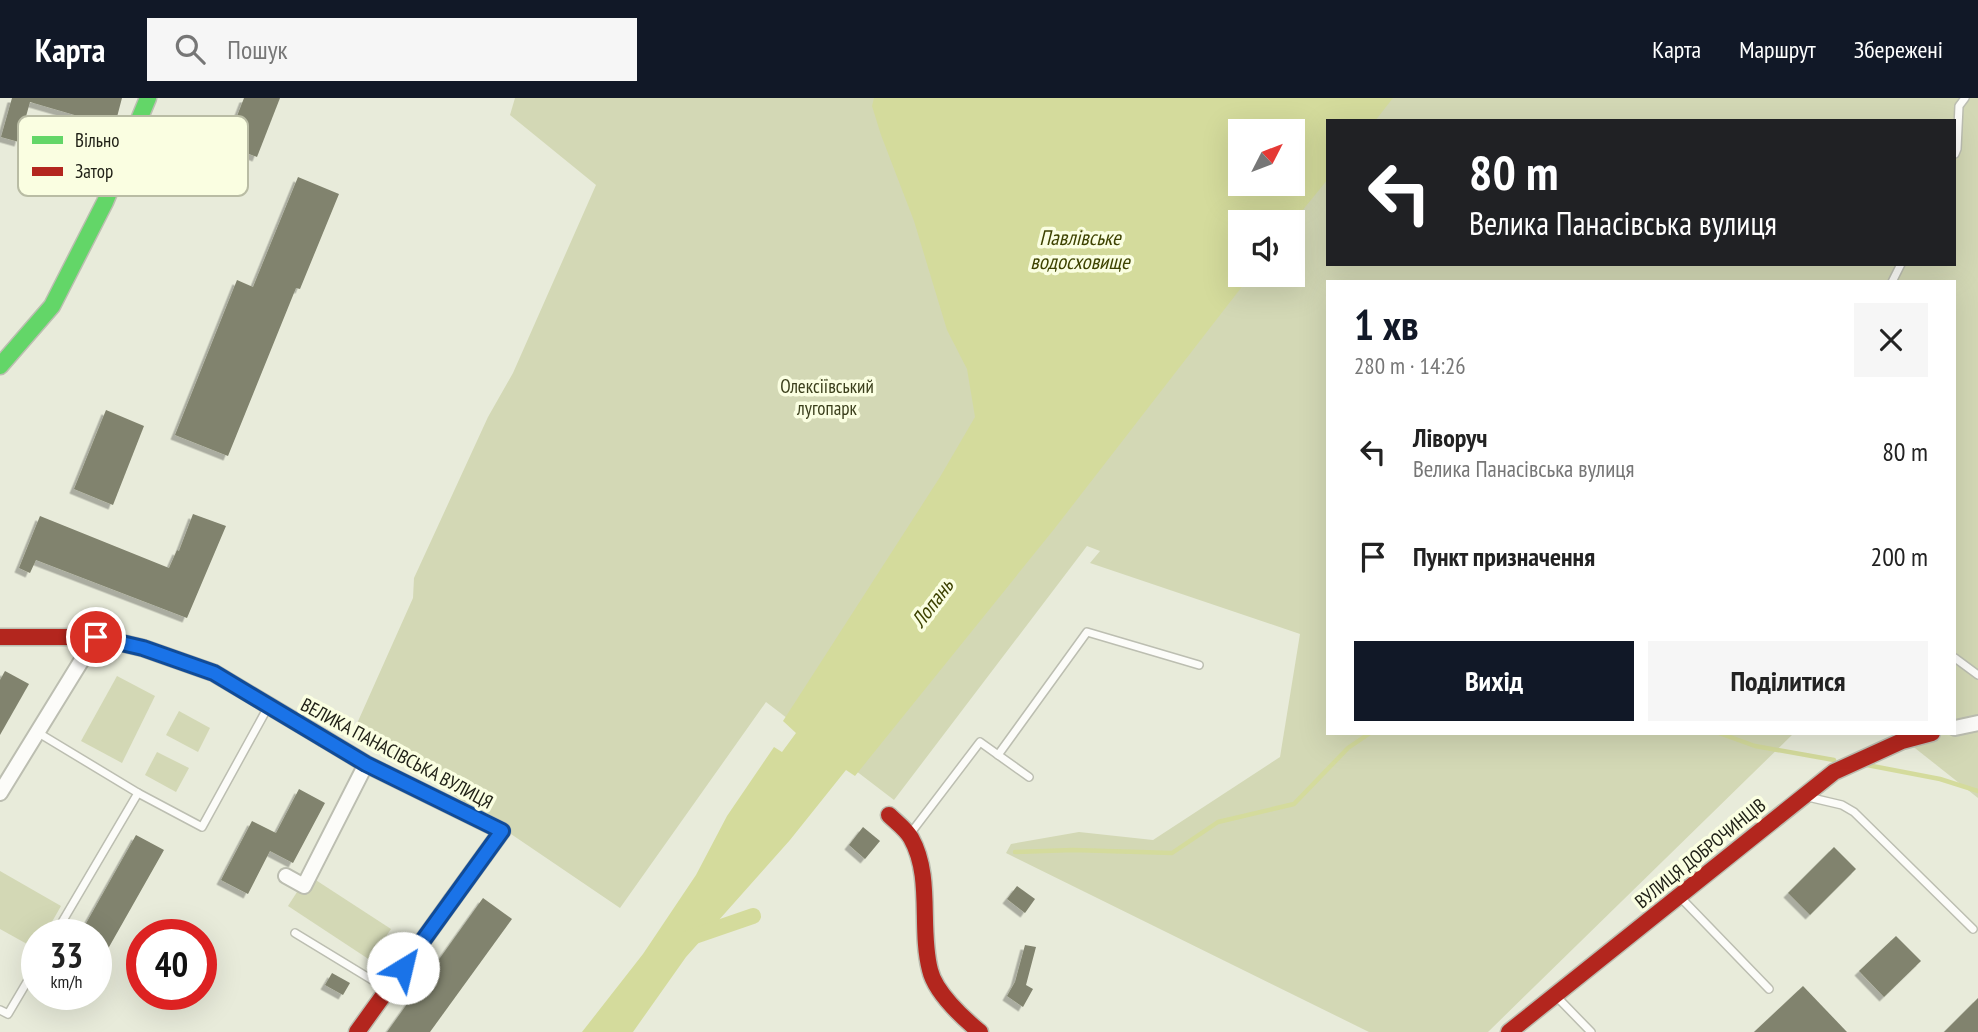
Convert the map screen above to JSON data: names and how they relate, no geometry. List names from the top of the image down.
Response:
{
  "streets": {
    "street": ["ВЕЛИКА ПАНАСІВСЬКА ВУЛИЦЯ", "ВУЛИЦЯ ДОБРОЧИНЦІВ"]
  },
  "water": ["Павлівське водосховище", "Лопань"],
  "parks": ["Олексіївський лугопарк"],
  "legend": ["Вільно", "Затор"],
  "north": "top right",
  "page": {
    "header": "Карта",
    "search": "Пошук",
    "nav": ["Карта", "Маршрут", "Збережені"],
    "turn": ["80 m", "Велика Панасівська вулиця"],
    "heading": ["1 хв", "280 m · 14:26"],
    "list": [
      {
        "name": "Ліворуч",
        "note": "Велика Панасівська вулиця",
        "value": "80 m"
      },
      {
        "name": "Пункт призначення",
        "value": "200 m"
      }
    ],
    "buttons": ["Вихід", "Поділитися"],
    "speed": "33 km/h",
    "limit": "40"
  }
}
